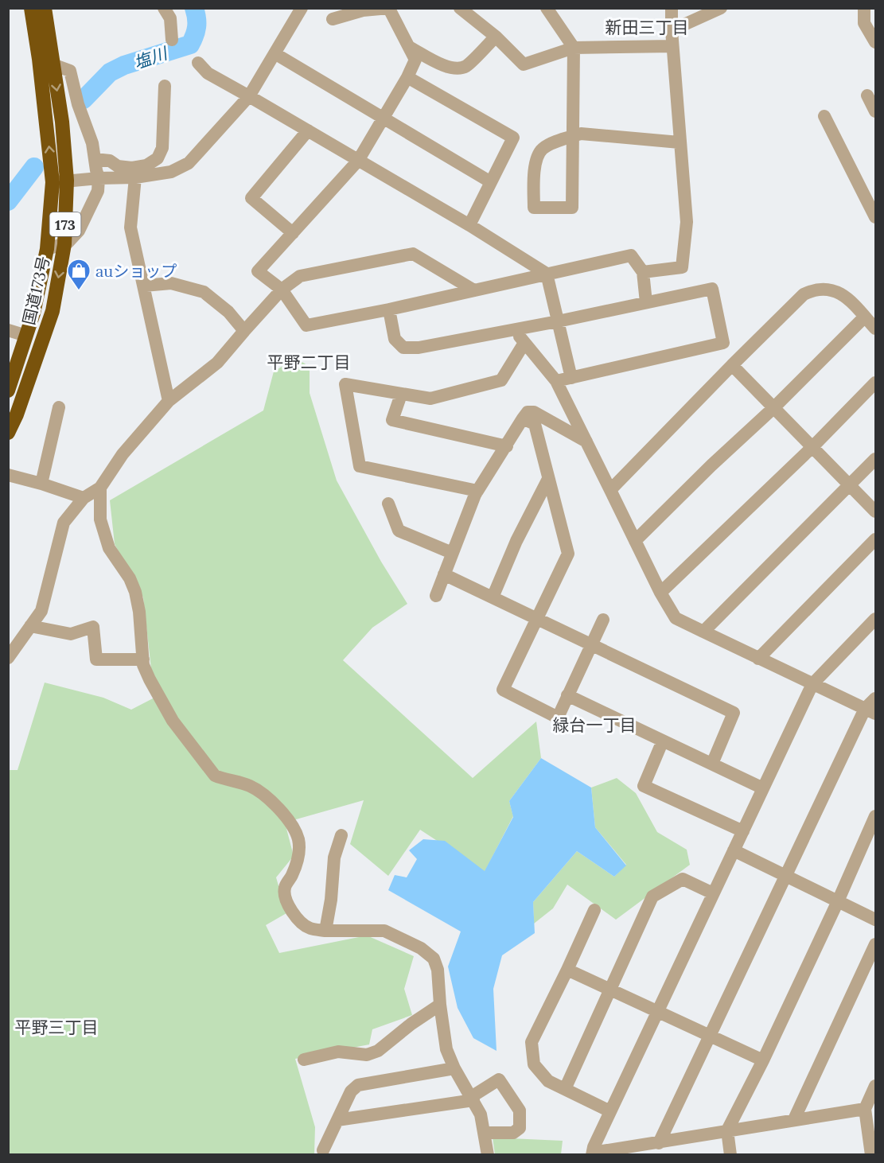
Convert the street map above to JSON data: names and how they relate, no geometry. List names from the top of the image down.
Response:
{
  "streets": {
    "highway": ["173", "国道173号"]
  },
  "districts": [
    "新田三丁目",
    "平野二丁目",
    "緑台一丁目",
    "平野三丁目"
  ],
  "water": ["塩川"],
  "places": {
    "shop": ["auショップ"]
  }
}
